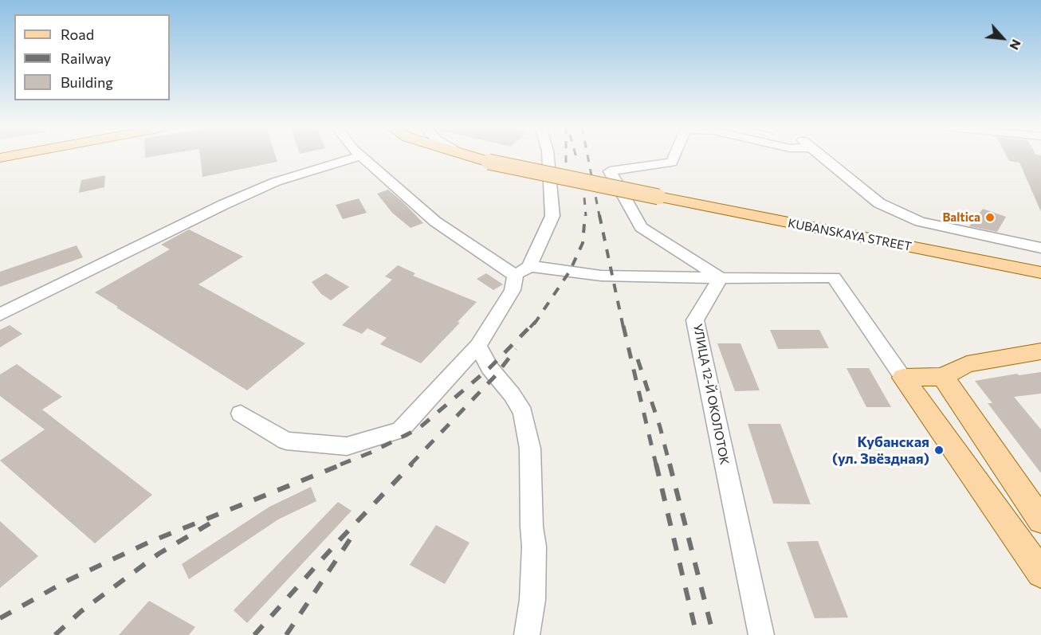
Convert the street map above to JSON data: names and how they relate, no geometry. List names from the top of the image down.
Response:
{
  "streets": {
    "main road": ["KUBANSKAYA STREET"],
    "street": ["УЛИЦА 12-Й ОКОЛОТОК"]
  },
  "places": ["Baltica", "Кубанская (ул. Звёздная)"],
  "legend": ["Road", "Railway", "Building"],
  "north": "bottom right"
}
